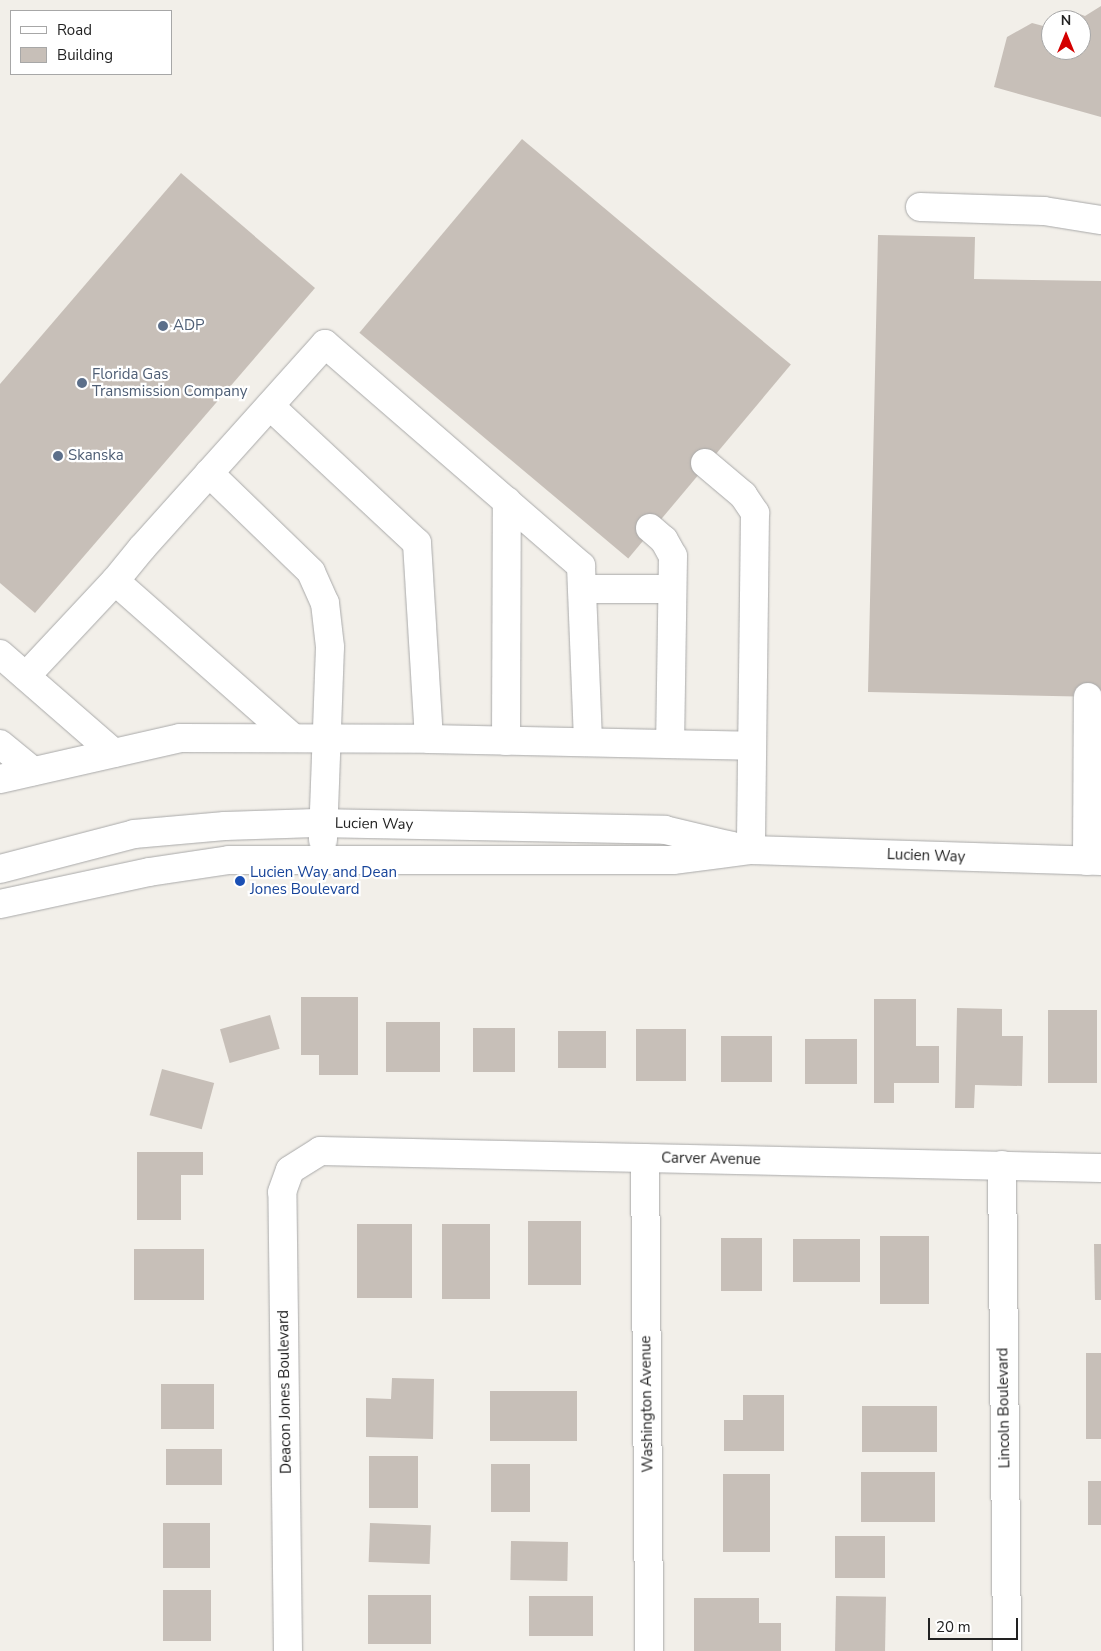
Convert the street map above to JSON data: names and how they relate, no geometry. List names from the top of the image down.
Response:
{
  "streets": {
    "street": [
      "Lucien Way",
      "Carver Avenue",
      "Deacon Jones Boulevard",
      "Washington Avenue",
      "Lincoln Boulevard"
    ]
  },
  "crossings": [
    ["Carver Avenue", "Deacon Jones Boulevard"],
    ["Carver Avenue", "Washington Avenue"],
    ["Carver Avenue", "Lincoln Boulevard"]
  ],
  "places": [
    "ADP",
    "Florida Gas Transmission Company",
    "Skanska",
    "Lucien Way and Dean Jones Boulevard"
  ],
  "legend": ["Road", "Building"],
  "scale_bar": "20 m",
  "north": "top"
}
